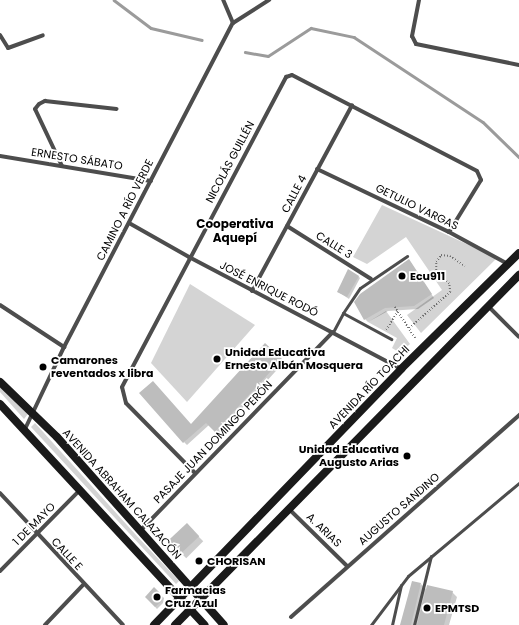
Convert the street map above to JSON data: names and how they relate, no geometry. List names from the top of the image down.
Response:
{
  "streets": {
    "main road": ["AVENIDA RÍO TOACHI", "AVENIDA ABRAHAM CALAZACÓN"],
    "street": [
      "ERNESTO SÁBATO",
      "NICOLÁS GUILLÉN",
      "CALLE 4",
      "GETULIO VARGAS",
      "CAMINO A RÍO VERDE",
      "CALLE 3",
      "JOSÉ ENRIQUE RODÓ",
      "PASAJE JUAN DOMINGO PERÓN",
      "AUGUSTO SANDINO",
      "1 DE MAYO",
      "A. ARIAS",
      "CALLE E"
    ]
  },
  "crossings": [
    ["ERNESTO SÁBATO", "CAMINO A RÍO VERDE"],
    ["NICOLÁS GUILLÉN", "CALLE 4"],
    ["NICOLÁS GUILLÉN", "GETULIO VARGAS"],
    ["NICOLÁS GUILLÉN", "JOSÉ ENRIQUE RODÓ"],
    ["NICOLÁS GUILLÉN", "PASAJE JUAN DOMINGO PERÓN"],
    ["CALLE 4", "GETULIO VARGAS"],
    ["CALLE 4", "CALLE 3"],
    ["CALLE 4", "JOSÉ ENRIQUE RODÓ"],
    ["GETULIO VARGAS", "AVENIDA RÍO TOACHI"],
    ["CAMINO A RÍO VERDE", "JOSÉ ENRIQUE RODÓ"],
    ["CAMINO A RÍO VERDE", "AVENIDA ABRAHAM CALAZACÓN"],
    ["JOSÉ ENRIQUE RODÓ", "AVENIDA RÍO TOACHI"],
    ["JOSÉ ENRIQUE RODÓ", "PASAJE JUAN DOMINGO PERÓN"],
    ["AVENIDA RÍO TOACHI", "AVENIDA ABRAHAM CALAZACÓN"],
    ["PASAJE JUAN DOMINGO PERÓN", "AVENIDA ABRAHAM CALAZACÓN"],
    ["AUGUSTO SANDINO", "A. ARIAS"],
    ["1 DE MAYO", "CALLE E"]
  ],
  "districts": ["Cooperativa Aquepí"],
  "places": [
    "Ecu911",
    "Unidad Educativa Ernesto Albán Mosquera",
    "Camarones reventados x libra",
    "Unidad Educativa Augusto Arias",
    "CHORISAN",
    "Farmacias Cruz Azul",
    "EPMTSD"
  ]
}
